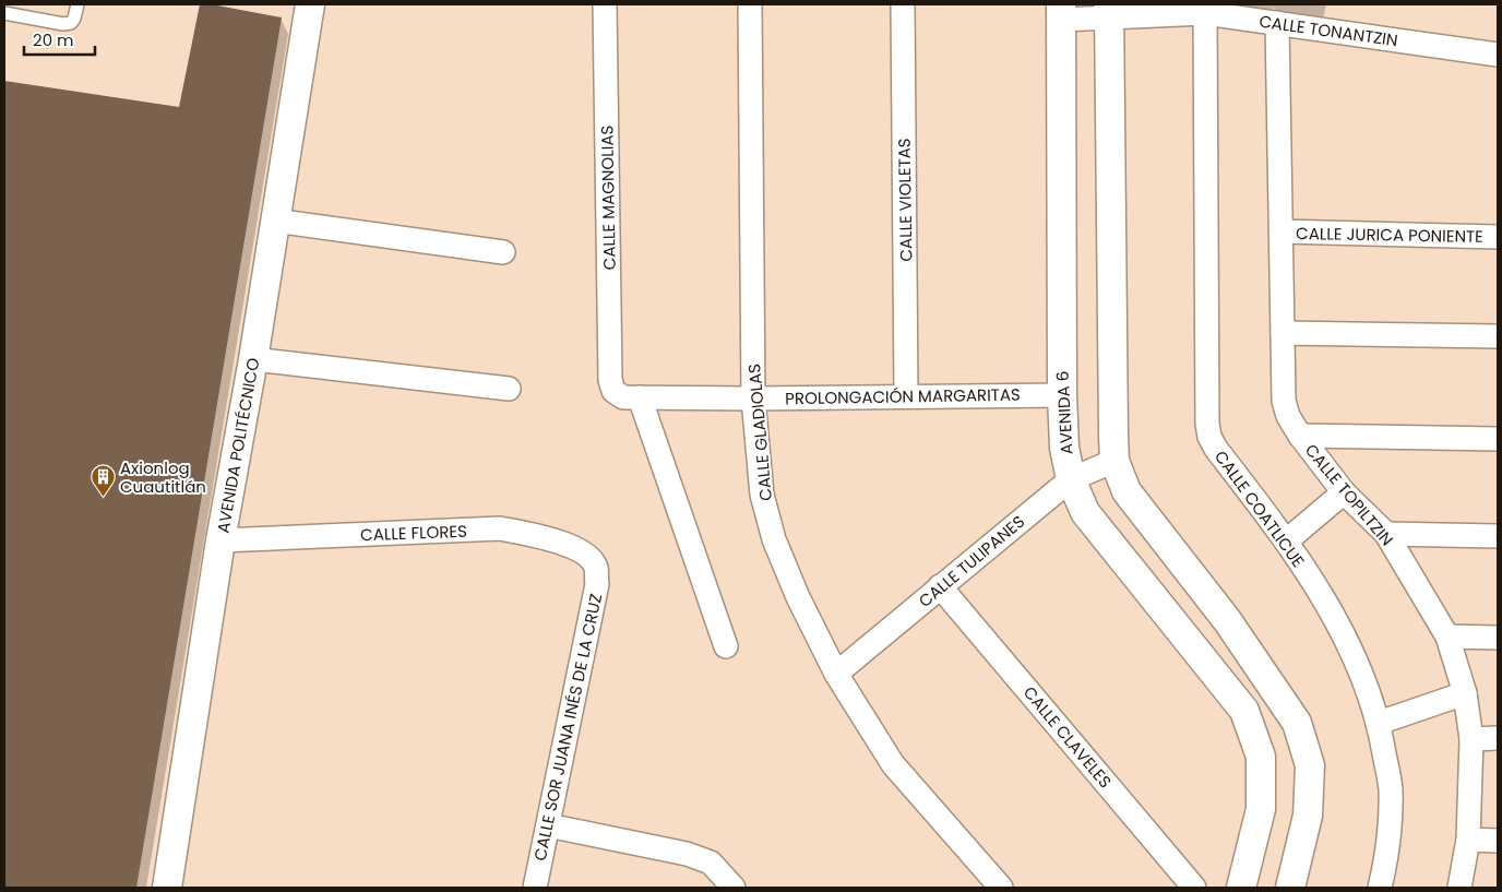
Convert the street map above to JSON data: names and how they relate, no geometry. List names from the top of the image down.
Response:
{
  "streets": {
    "street": [
      "CALLE TONANTZIN",
      "CALLE MAGNOLIAS",
      "CALLE VIOLETAS",
      "CALLE JURICA PONIENTE",
      "PROLONGACIÓN MARGARITAS",
      "AVENIDA 6",
      "CALLE GLADIOLAS",
      "AVENIDA POLITÉCNICO",
      "CALLE TOPILTZIN",
      "CALLE COATLICUE",
      "CALLE FLORES",
      "CALLE TULIPANES",
      "CALLE SOR JUANA INÉS DE LA CRUZ",
      "CALLE CLAVELES"
    ]
  },
  "crossings": [
    ["CALLE TONANTZIN", "AVENIDA 6"],
    ["CALLE TONANTZIN", "CALLE TOPILTZIN"],
    ["CALLE TONANTZIN", "CALLE COATLICUE"],
    ["CALLE MAGNOLIAS", "PROLONGACIÓN MARGARITAS"],
    ["CALLE VIOLETAS", "PROLONGACIÓN MARGARITAS"],
    ["CALLE JURICA PONIENTE", "CALLE TOPILTZIN"],
    ["PROLONGACIÓN MARGARITAS", "AVENIDA 6"],
    ["PROLONGACIÓN MARGARITAS", "CALLE GLADIOLAS"],
    ["AVENIDA 6", "CALLE TULIPANES"],
    ["CALLE GLADIOLAS", "CALLE TULIPANES"],
    ["AVENIDA POLITÉCNICO", "CALLE FLORES"],
    ["CALLE FLORES", "CALLE SOR JUANA INÉS DE LA CRUZ"],
    ["CALLE TULIPANES", "CALLE CLAVELES"]
  ],
  "places": {
    "building": ["Axionlog Cuautitlán"]
  },
  "scale_bar": "20 m"
}
